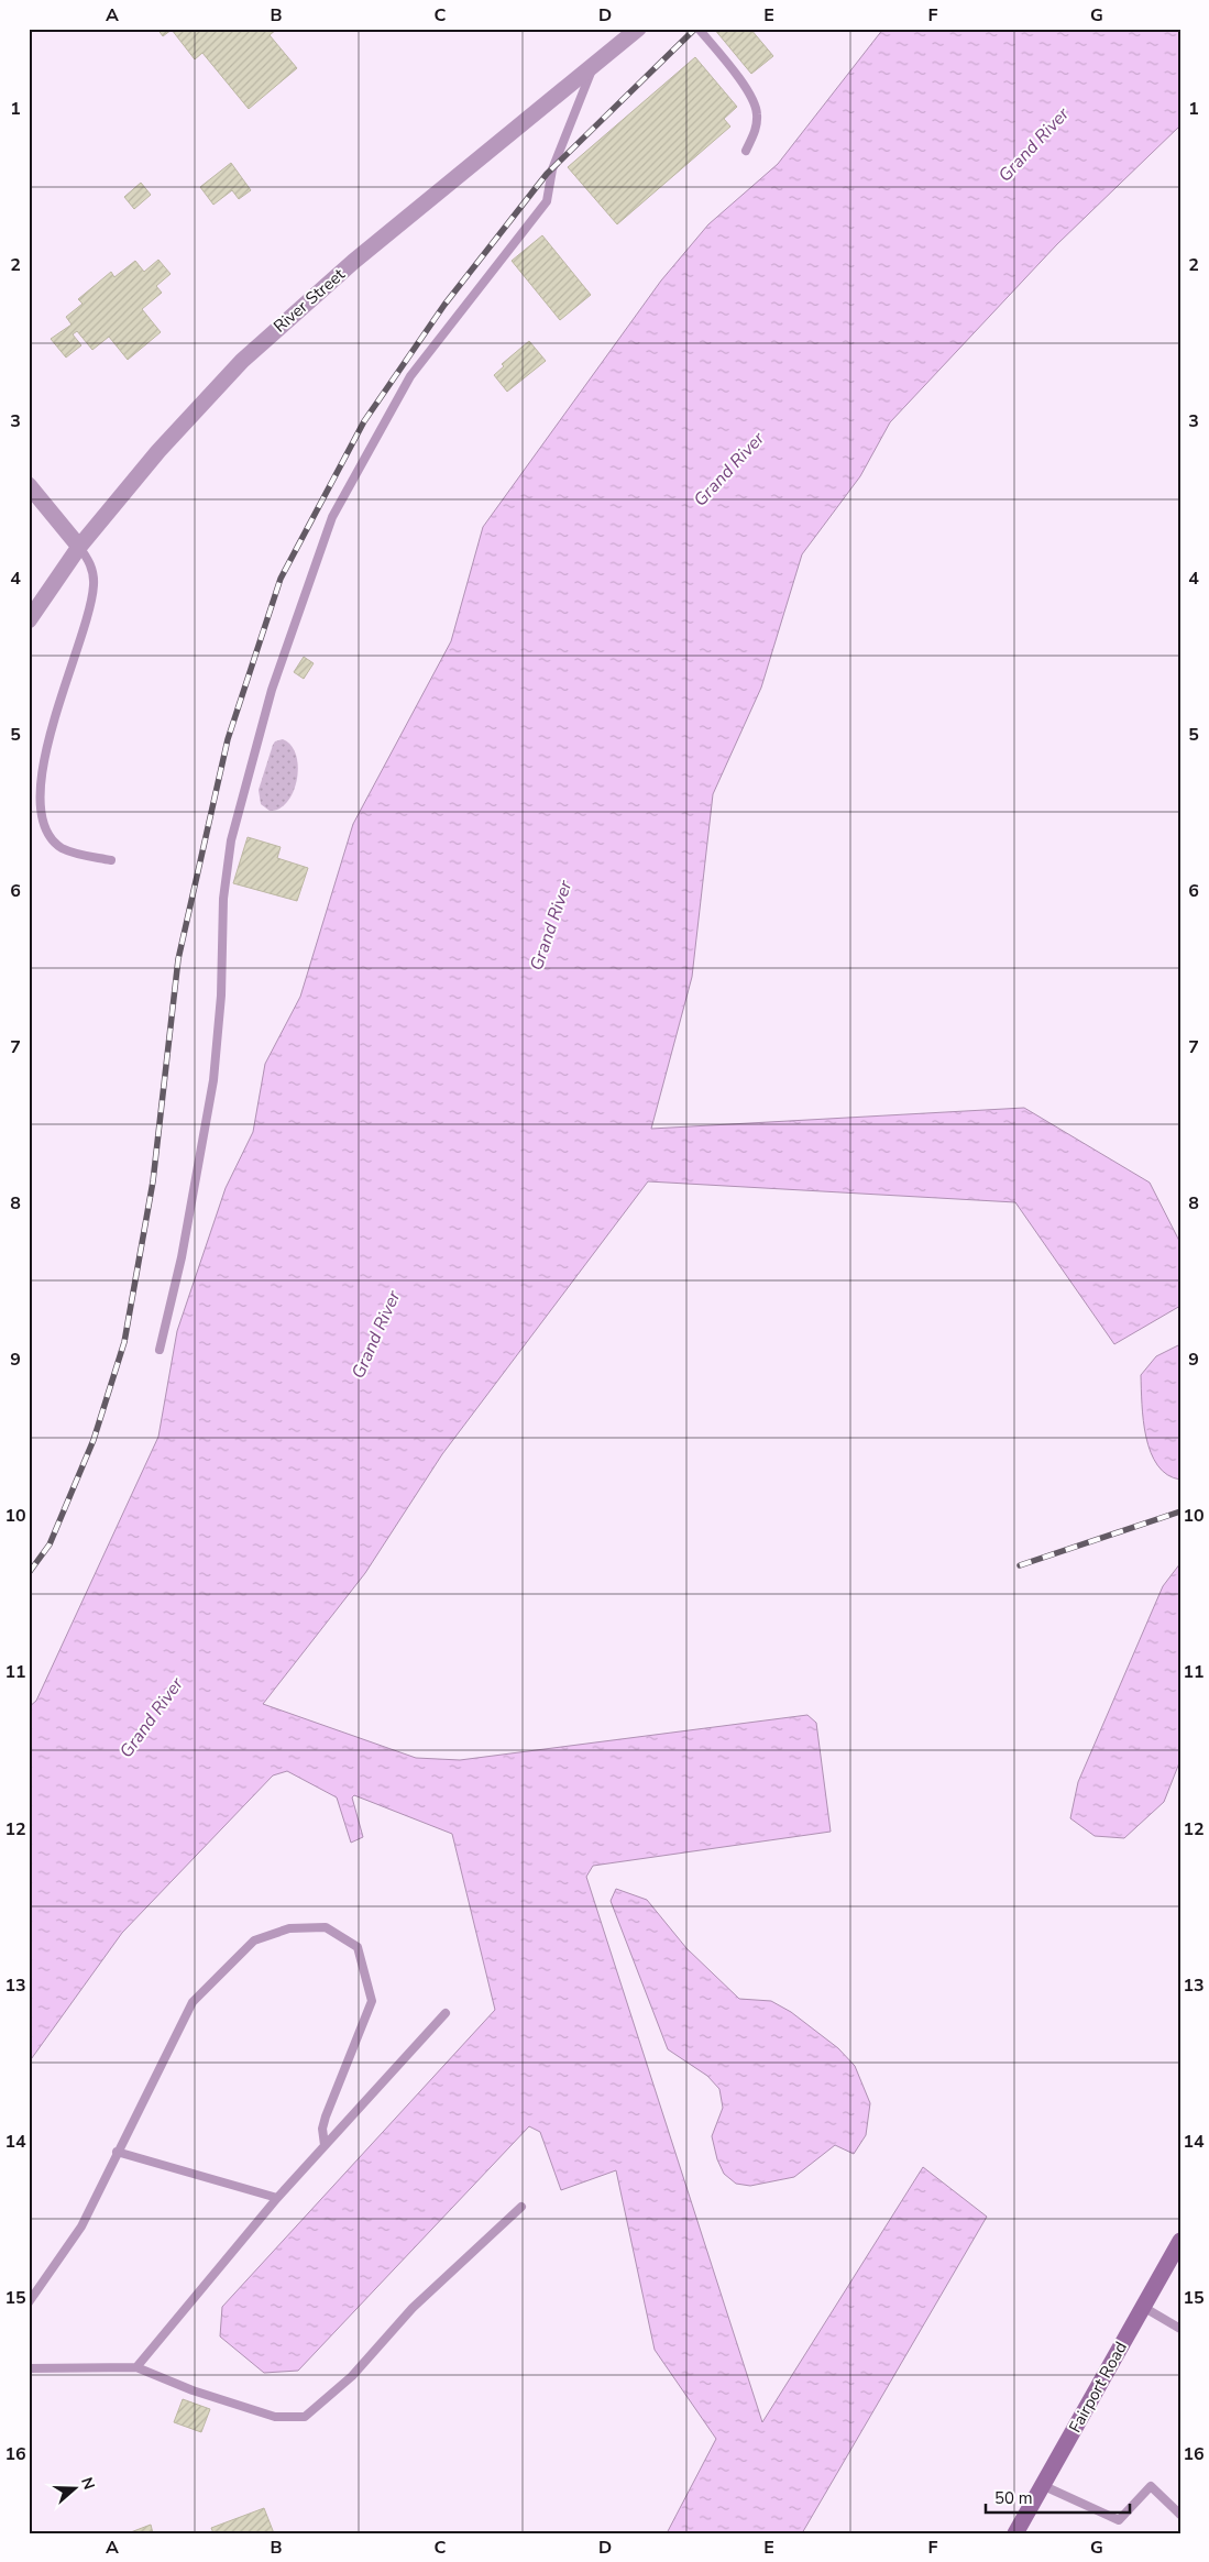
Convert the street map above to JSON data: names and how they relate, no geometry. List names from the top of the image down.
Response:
{
  "streets": {
    "street": ["River Street", "Fairport Road"]
  },
  "water": ["Grand River"],
  "scale_bar": "50 m",
  "north": "right",
  "grid": {
    "columns": [
      "A",
      "B",
      "C",
      "D",
      "E",
      "F",
      "G"
    ],
    "rows": [
      "1",
      "2",
      "3",
      "4",
      "5",
      "6",
      "7",
      "8",
      "9",
      "10",
      "11",
      "12",
      "13",
      "14",
      "15",
      "16"
    ]
  }
}
